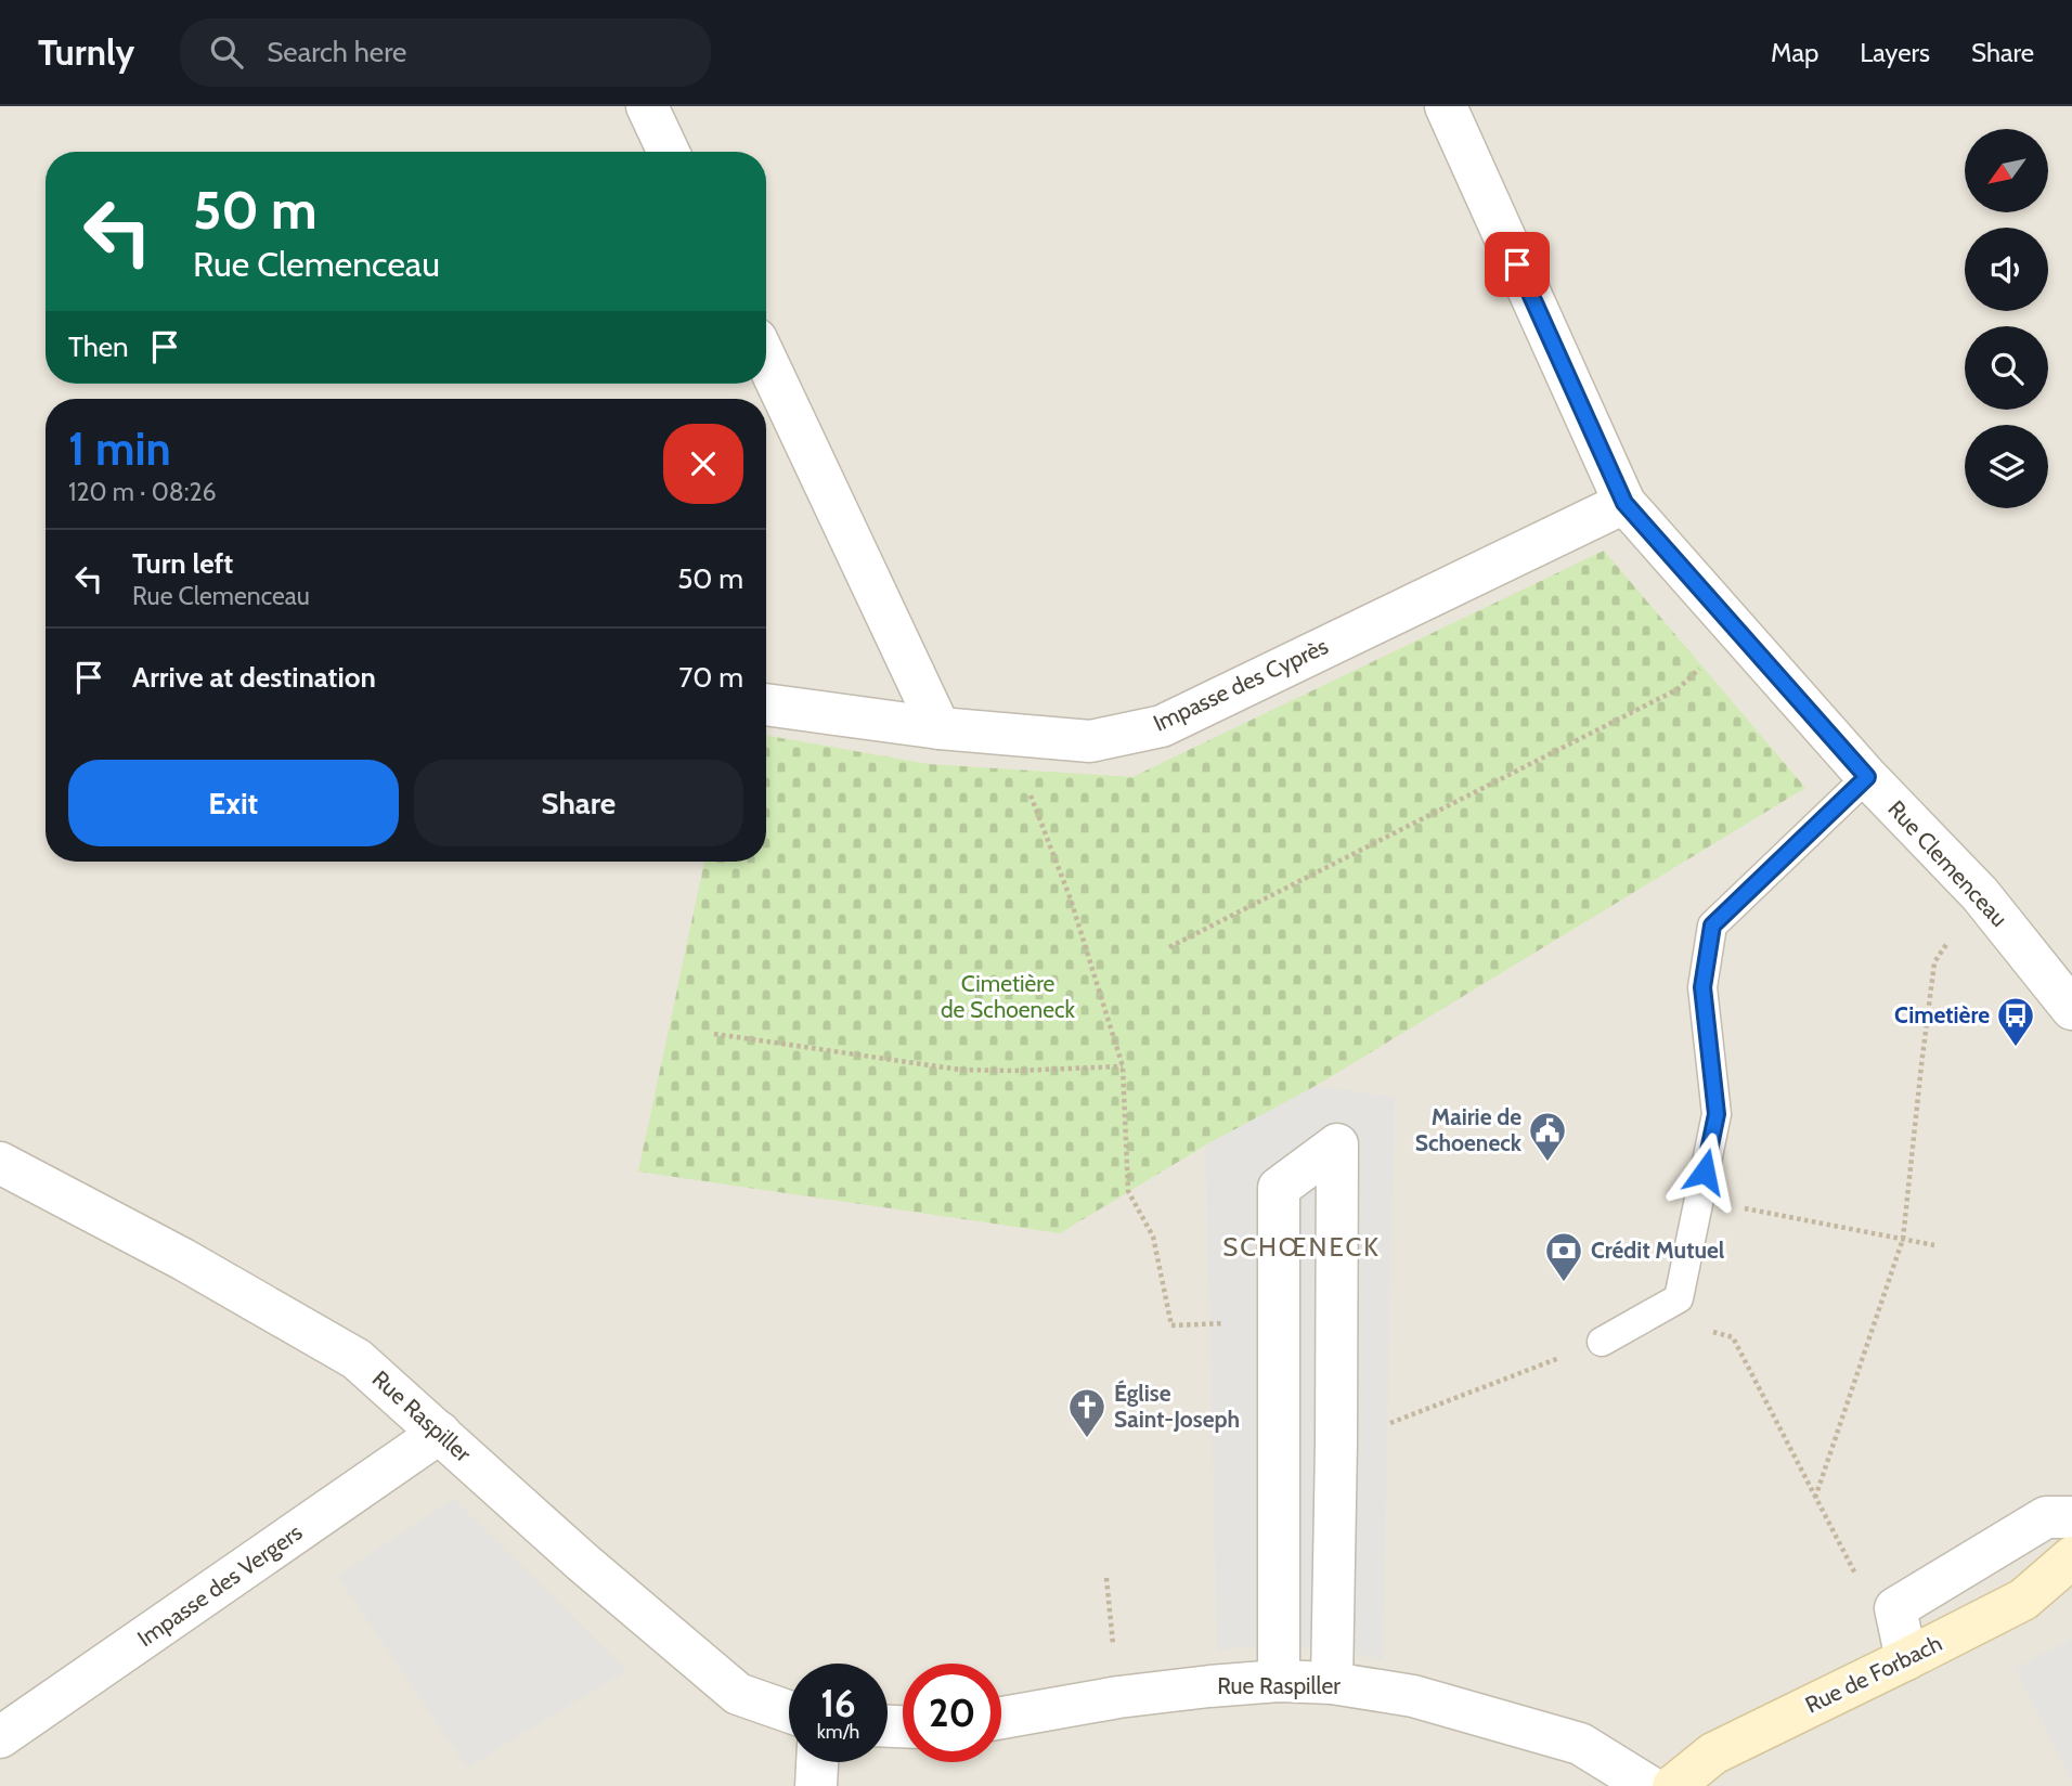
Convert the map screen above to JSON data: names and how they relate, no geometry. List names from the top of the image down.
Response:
{
  "streets": {
    "street": [
      "Impasse des Cyprès",
      "Rue Clemenceau",
      "Rue Raspiller",
      "Impasse des Vergers",
      "Rue de Forbach"
    ]
  },
  "crossings": [
    ["Impasse des Cyprès", "Rue Clemenceau"],
    ["Rue Raspiller", "Impasse des Vergers"]
  ],
  "districts": ["SCHŒNECK"],
  "parks": ["Cimetière de Schoeneck"],
  "places": {
    "bus stop": ["Cimetière"],
    "public building": ["Mairie de Schoeneck"],
    "bank": ["Crédit Mutuel"],
    "church": ["Église Saint-Joseph"]
  },
  "north": "bottom left",
  "page": {
    "header": "Turnly",
    "search": "Search here",
    "nav": ["Map", "Layers", "Share"],
    "turn": ["50 m", "Rue Clemenceau"],
    "then": "Then",
    "heading": ["1 min", "120 m · 08:26"],
    "list": [
      {
        "name": "Turn left",
        "note": "Rue Clemenceau",
        "value": "50 m"
      },
      {
        "name": "Arrive at destination",
        "value": "70 m"
      }
    ],
    "buttons": ["Exit", "Share"],
    "speed": "16 km/h",
    "limit": "20"
  }
}
